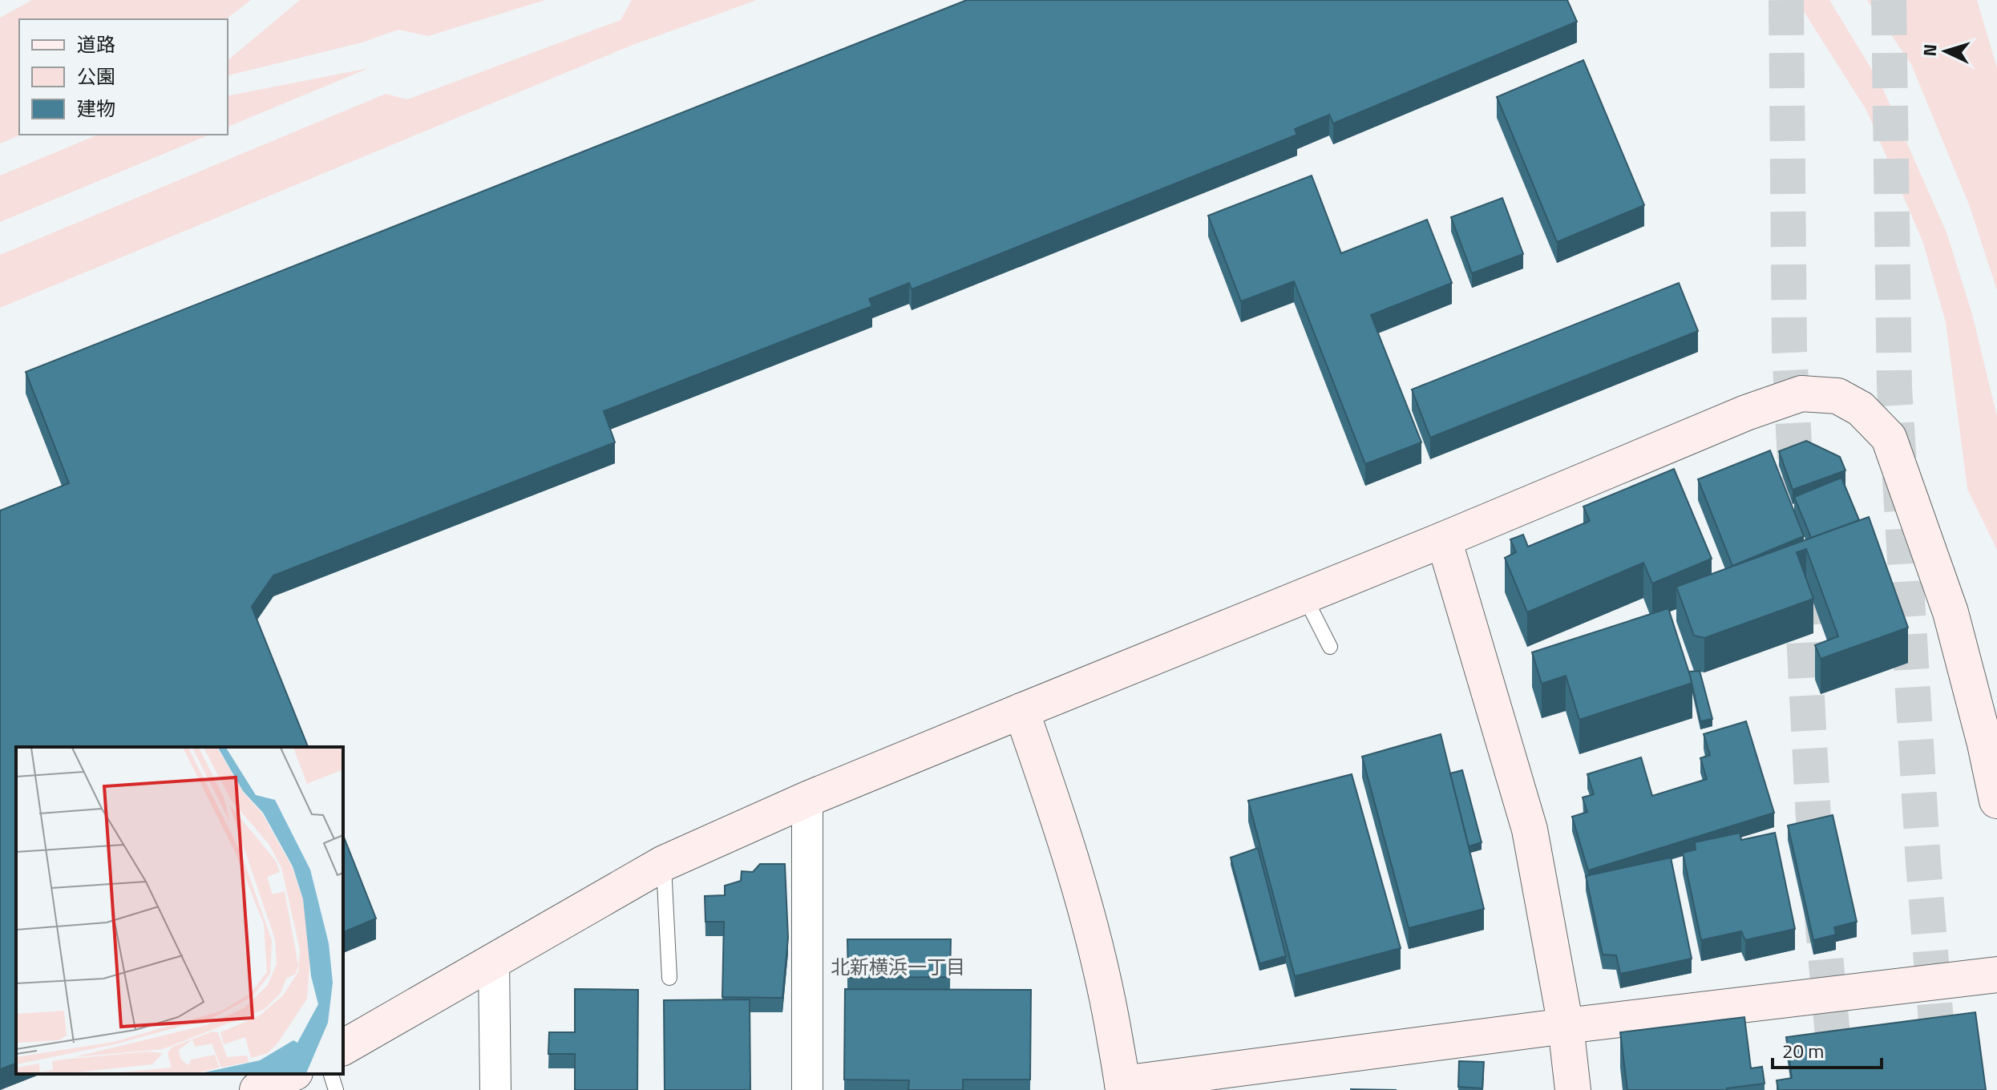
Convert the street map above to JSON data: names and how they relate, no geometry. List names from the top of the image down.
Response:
{
  "districts": ["北新横浜一丁目"],
  "legend": ["道路", "公園", "建物"],
  "scale_bar": "20 m",
  "north": "left"
}
